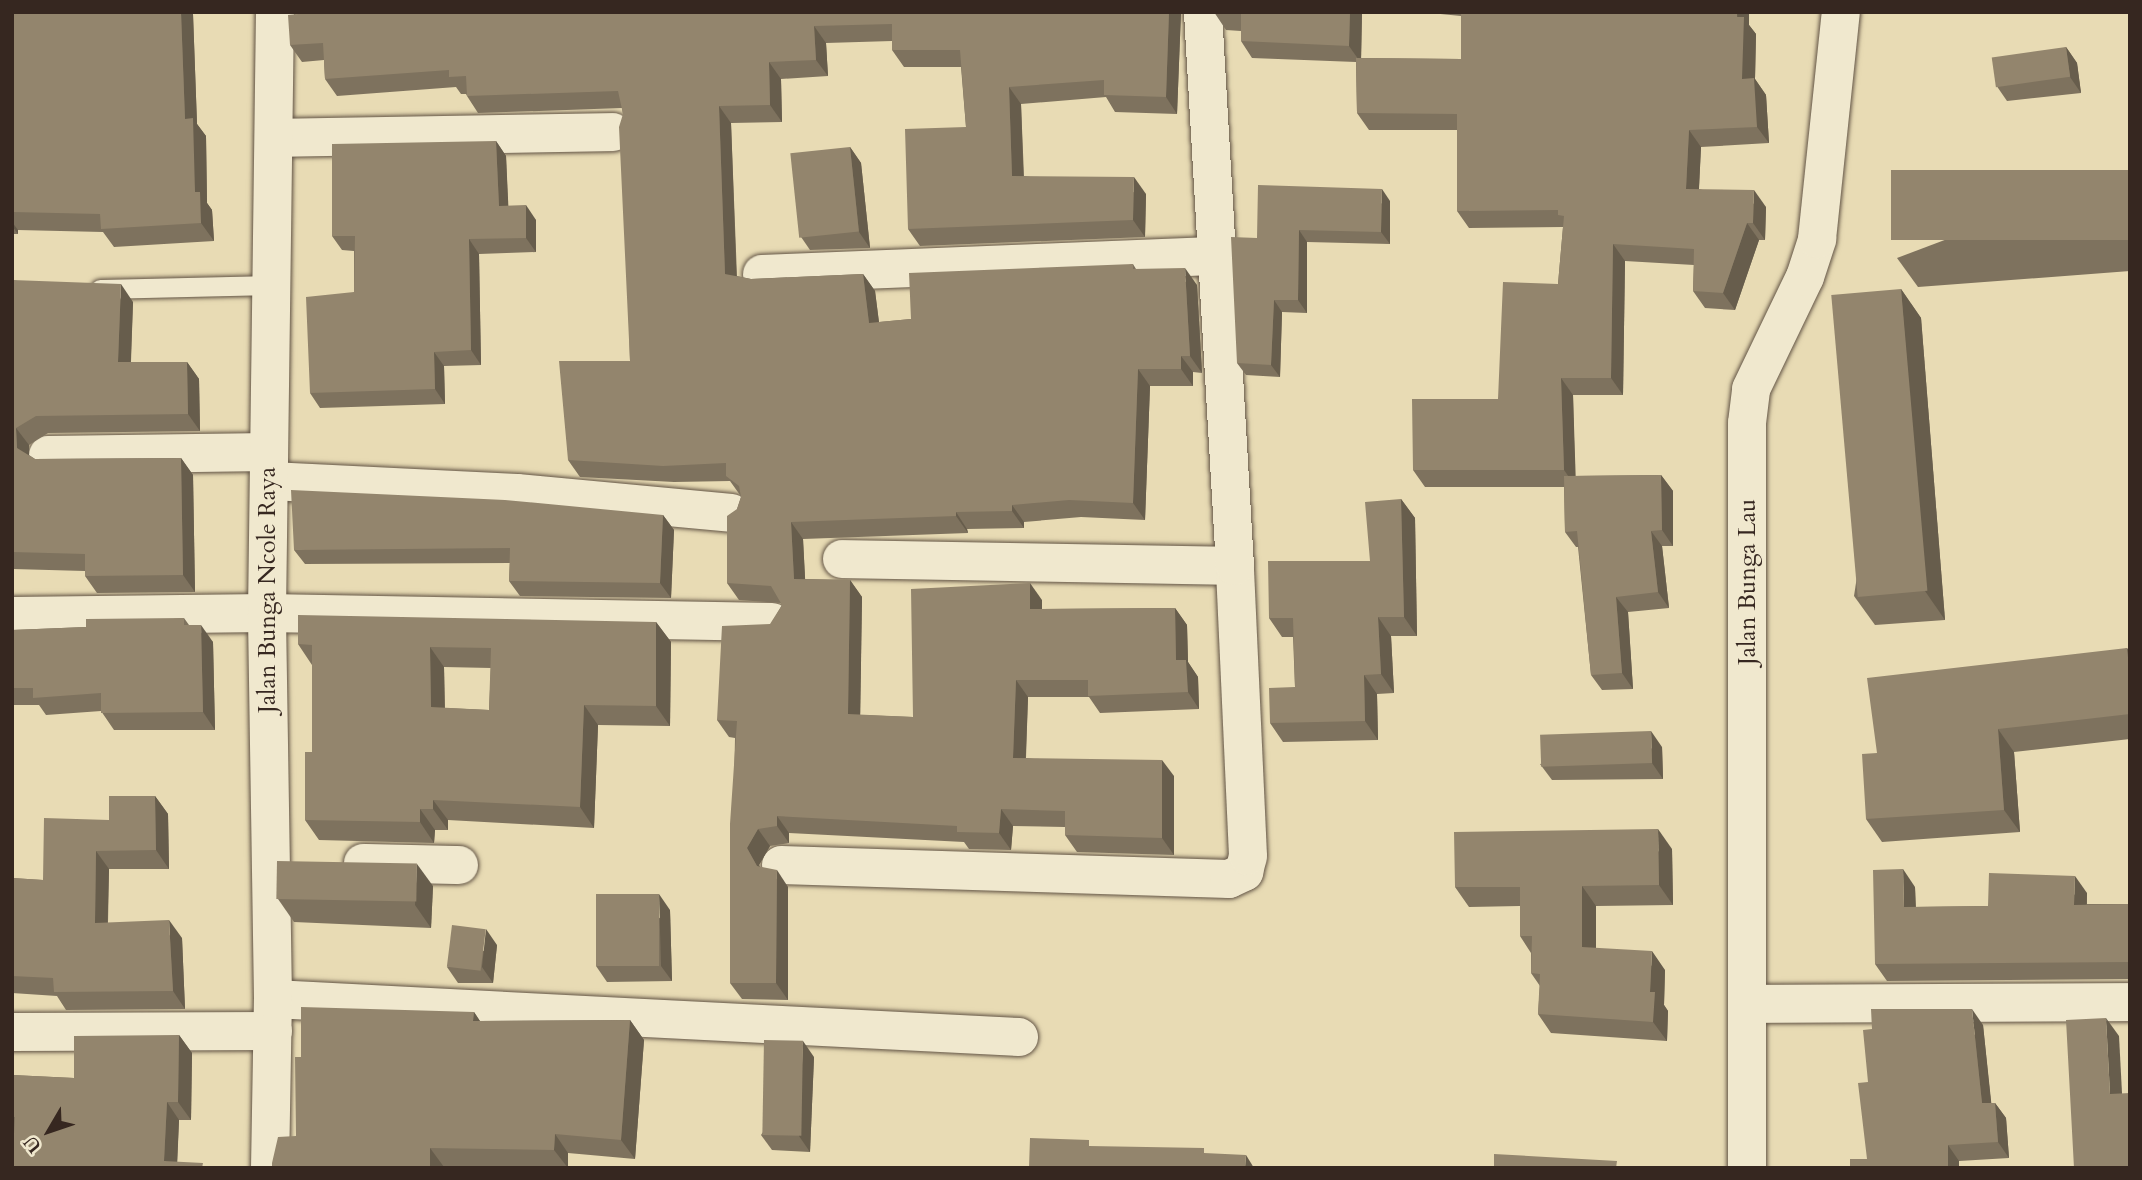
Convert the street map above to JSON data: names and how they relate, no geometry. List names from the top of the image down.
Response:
{
  "streets": {
    "street": ["Jalan Bunga Lau", "Jalan Bunga Ncole Raya"]
  },
  "north": "bottom left"
}
